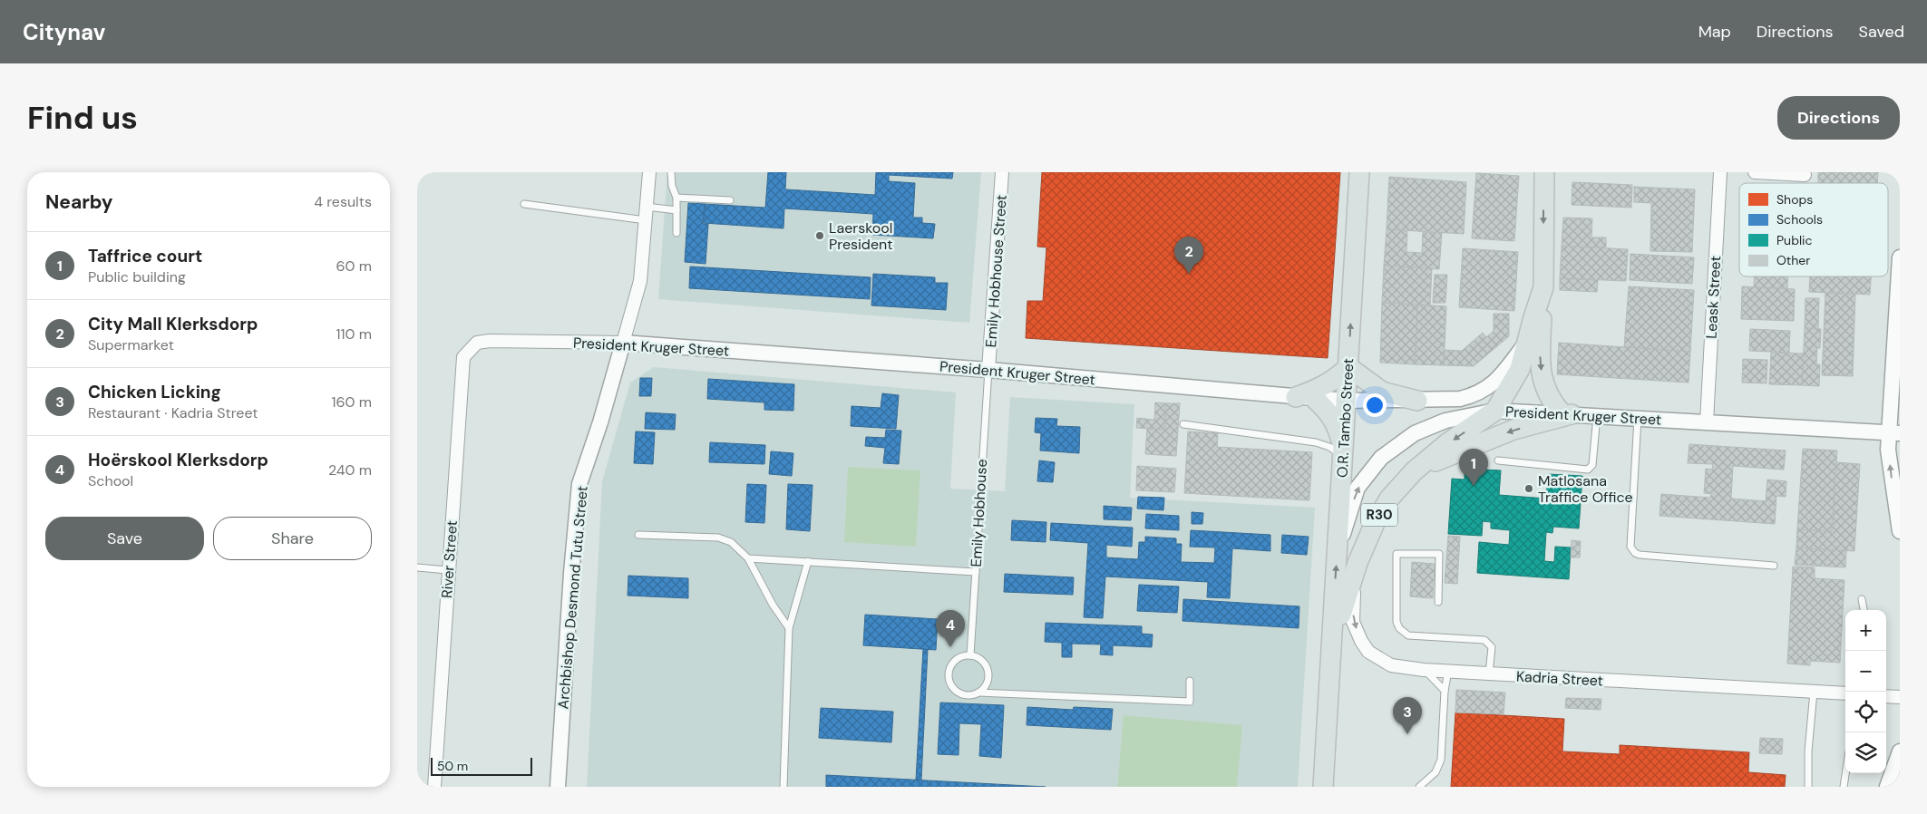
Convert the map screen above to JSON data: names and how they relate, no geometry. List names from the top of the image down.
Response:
{
  "streets": {
    "main road": ["O.R. Tambo Street", "R30"],
    "street": [
      "Emily Hobhouse Street",
      "Leask Street",
      "President Kruger Street",
      "River Street",
      "Archbishop Desmond Tutu Street",
      "Kadria Street"
    ],
    "lane": ["Emily Hobhouse"]
  },
  "crossings": [
    ["Emily Hobhouse Street", "President Kruger Street"],
    ["Emily Hobhouse Street", "Emily Hobhouse"],
    ["Leask Street", "President Kruger Street"],
    ["President Kruger Street", "O.R. Tambo Street"],
    ["President Kruger Street", "Emily Hobhouse"],
    ["President Kruger Street", "R30"],
    ["President Kruger Street", "River Street"],
    ["President Kruger Street", "Archbishop Desmond Tutu Street"],
    ["O.R. Tambo Street", "R30"],
    ["O.R. Tambo Street", "Kadria Street"]
  ],
  "places": ["Laerskool President", "Matlosana Traffice Office"],
  "legend": [
    "Shops",
    "Schools",
    "Public",
    "Other"
  ],
  "scale_bar": "50 m",
  "page": {
    "header": "Citynav",
    "nav": ["Map", "Directions", "Saved"],
    "buttons": [
      "Directions",
      ["Save", "Share"]
    ],
    "title": "Find us",
    "heading": ["Nearby", "4 results"],
    "list": [
      {
        "mark": "1",
        "name": "Taffrice court",
        "note": "Public building",
        "value": "60 m"
      },
      {
        "mark": "2",
        "name": "City Mall Klerksdorp",
        "note": "Supermarket",
        "value": "110 m"
      },
      {
        "mark": "3",
        "name": "Chicken Licking",
        "note": "Restaurant · Kadria Street",
        "value": "160 m"
      },
      {
        "mark": "4",
        "name": "Hoërskool Klerksdorp",
        "note": "School",
        "value": "240 m"
      }
    ],
    "pins": [
      "2",
      "1",
      "4",
      "3"
    ],
    "map_buttons": ["+", "−"],
    "scale": "50 m"
  }
}
